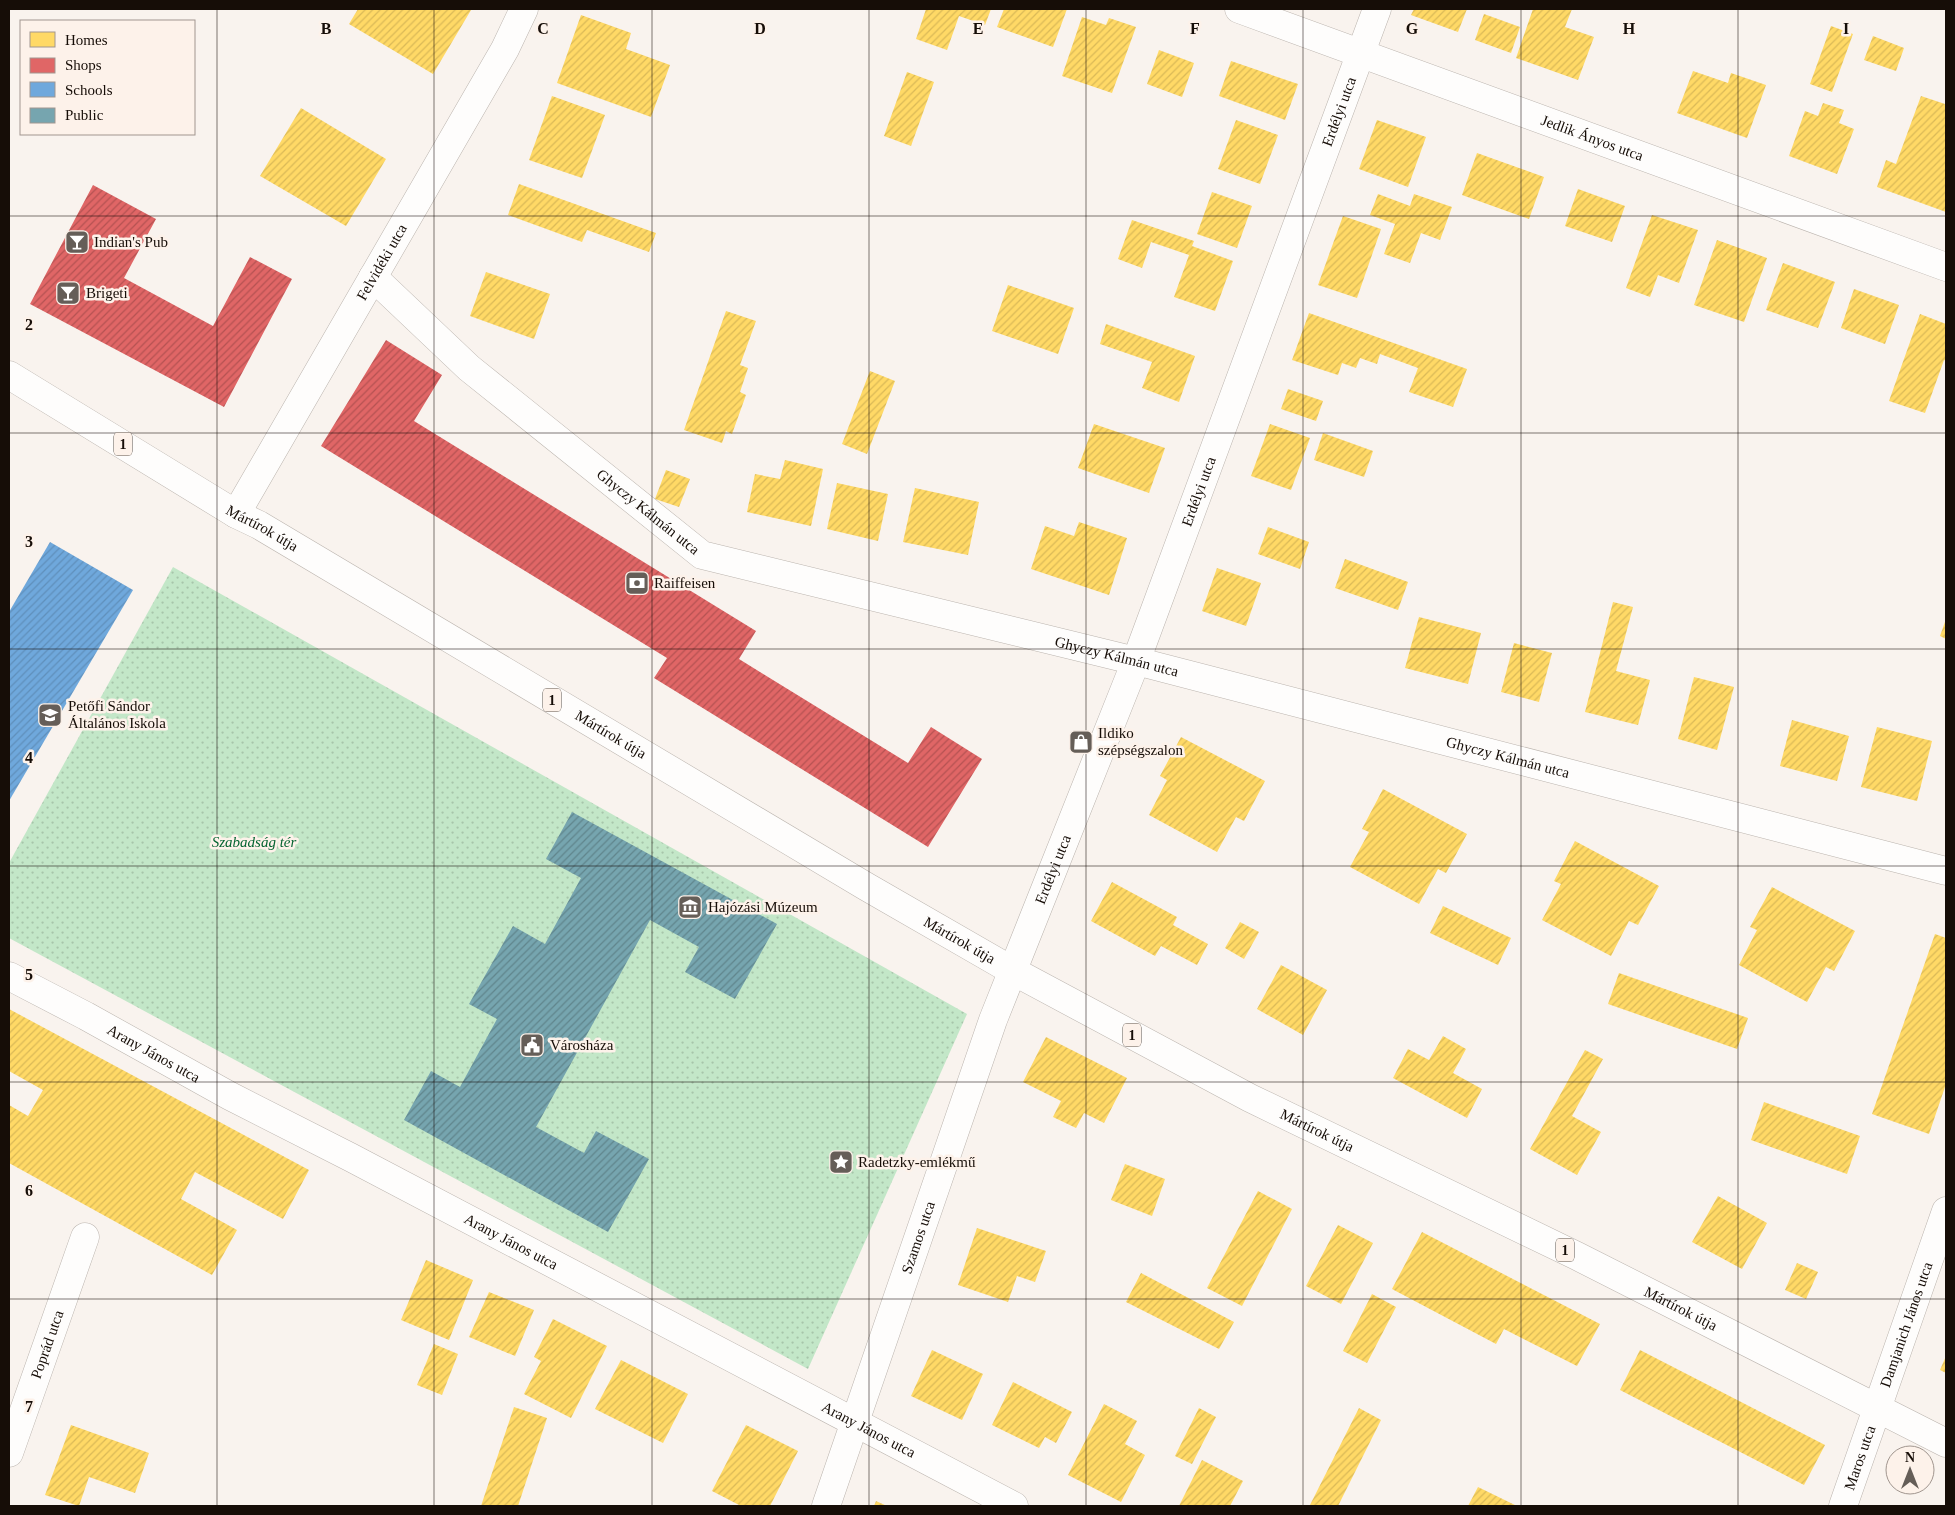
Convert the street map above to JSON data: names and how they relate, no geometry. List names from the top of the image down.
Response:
{
  "streets": {
    "street": [
      "Erdélyi utca",
      "Jedlik Ányos utca",
      "Felvidéki utca",
      "1",
      "Ghyczy Kálmán utca",
      "Mártírok útja",
      "Arany János utca",
      "Szamos utca",
      "Damjanich János utca",
      "Poprád utca",
      "Maros utca"
    ]
  },
  "crossings": [
    ["Erdélyi utca", "Jedlik Ányos utca"],
    ["Erdélyi utca", "Ghyczy Kálmán utca"],
    ["Erdélyi utca", "Mártírok útja"],
    ["Erdélyi utca", "Szamos utca"],
    ["Felvidéki utca", "Ghyczy Kálmán utca"],
    ["Felvidéki utca", "Mártírok útja"],
    ["Mártírok útja", "Szamos utca"],
    ["Mártírok útja", "Damjanich János utca"],
    ["Mártírok útja", "Maros utca"],
    ["Arany János utca", "Szamos utca"],
    ["Damjanich János utca", "Maros utca"]
  ],
  "parks": ["Szabadság tér"],
  "places": {
    "bar": ["Indian's Pub", "Brigeti"],
    "bank": ["Raiffeisen"],
    "school or university": ["Petőfi Sándor Általános Iskola"],
    "shop": ["Ildiko szépségszalon"],
    "museum": ["Hajózási Múzeum"],
    "public building": ["Városháza"],
    "place": ["Radetzky-emlékmű"]
  },
  "legend": [
    "Homes",
    "Shops",
    "Schools",
    "Public"
  ],
  "north": "top",
  "grid": {
    "columns": [
      "B",
      "C",
      "D",
      "E",
      "F",
      "G",
      "H",
      "I"
    ],
    "rows": [
      "2",
      "3",
      "4",
      "5",
      "6",
      "7"
    ]
  }
}
